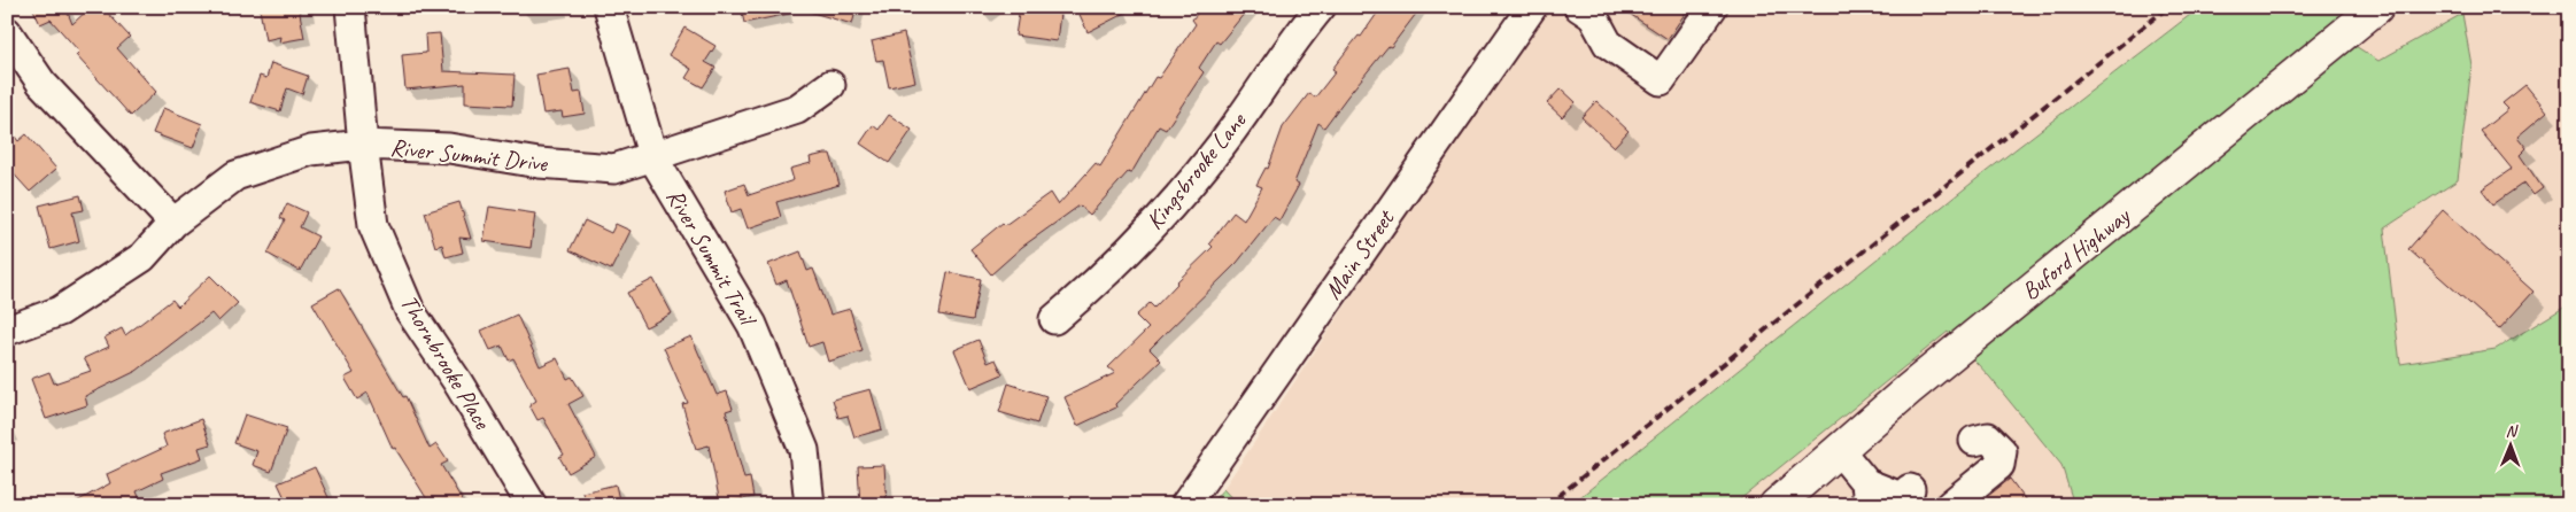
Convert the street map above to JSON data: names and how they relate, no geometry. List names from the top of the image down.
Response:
{
  "streets": {
    "main road": ["Buford Highway"],
    "street": [
      "River Summit Drive",
      "Kingsbrooke Lane",
      "Main Street",
      "River Summit Trail",
      "Thornbrooke Place"
    ]
  },
  "crossings": [
    ["River Summit Drive", "River Summit Trail"],
    ["River Summit Drive", "Thornbrooke Place"]
  ],
  "north": "top"
}
